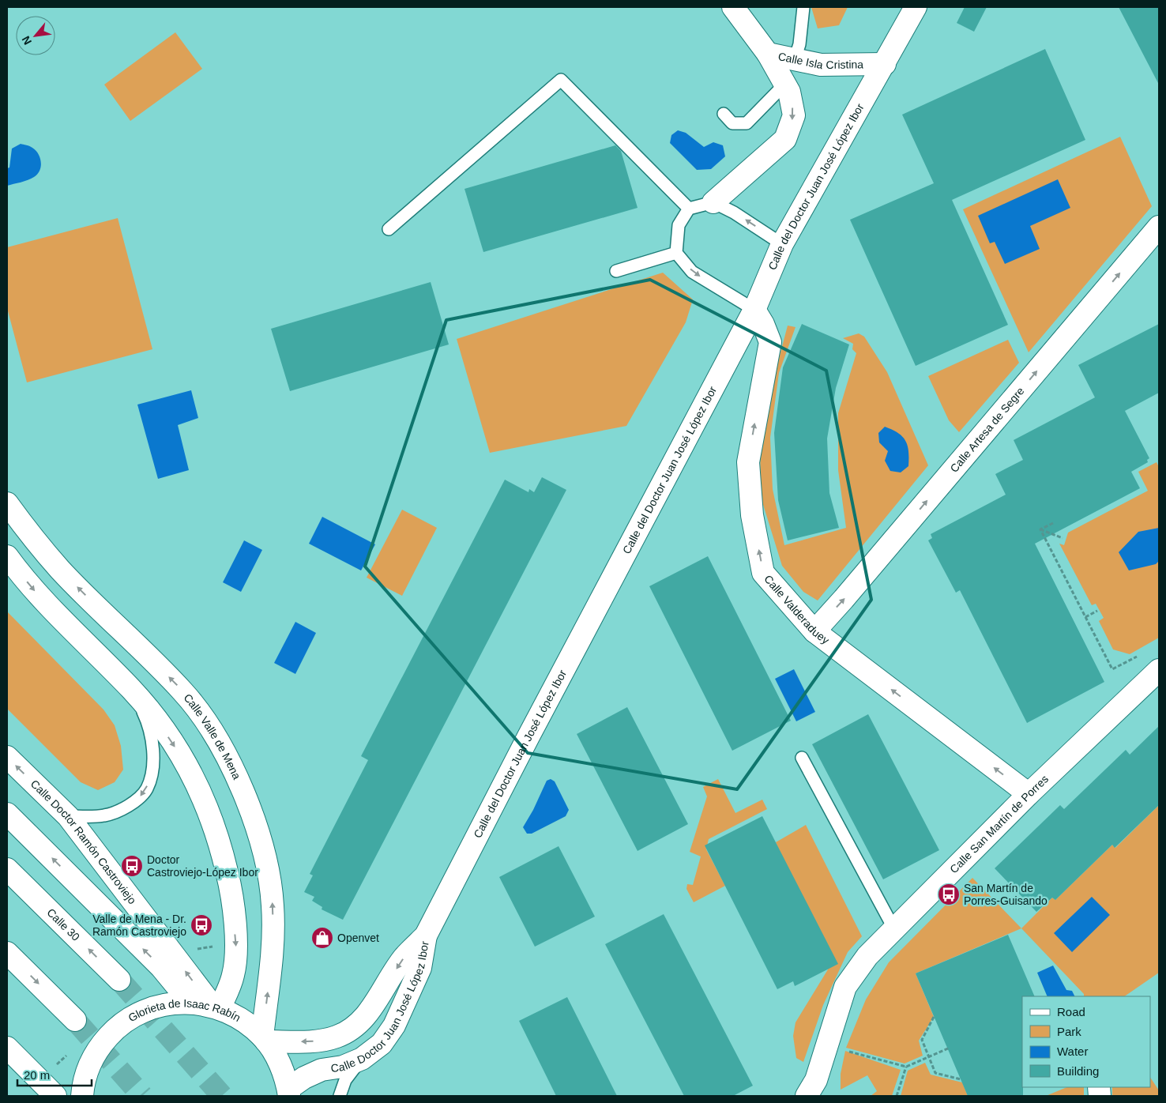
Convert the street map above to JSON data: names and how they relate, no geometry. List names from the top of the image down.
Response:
{
  "streets": {
    "main road": [
      "Calle Isla Cristina",
      "Calle del Doctor Juan José López Ibor",
      "Calle Artesa de Segre",
      "Calle Valderaduey",
      "Calle Valle de Mena",
      "Calle San Martín de Porres",
      "Calle Doctor Ramón Castroviejo",
      "Calle 30",
      "Calle Doctor Juan José López Ibor",
      "Glorieta de Isaac Rabín"
    ]
  },
  "crossings": [
    ["Calle Isla Cristina", "Calle del Doctor Juan José López Ibor"],
    ["Calle del Doctor Juan José López Ibor", "Calle Valderaduey"],
    ["Calle del Doctor Juan José López Ibor", "Calle Doctor Juan José López Ibor"],
    ["Calle Artesa de Segre", "Calle Valderaduey"],
    ["Calle Valderaduey", "Calle San Martín de Porres"],
    ["Calle Valle de Mena", "Calle Doctor Juan José López Ibor"],
    ["Calle Valle de Mena", "Glorieta de Isaac Rabín"],
    ["Calle Doctor Ramón Castroviejo", "Glorieta de Isaac Rabín"],
    ["Calle Doctor Juan José López Ibor", "Glorieta de Isaac Rabín"]
  ],
  "one_way": ["Calle Artesa de Segre", "Calle Valderaduey"],
  "places": {
    "bus stop": ["Doctor Castroviejo-López Ibor", "San Martín de Porres-Guisando", "Valle de Mena - Dr. Ramón Castroviejo"],
    "shop": ["Openvet"]
  },
  "legend": [
    "Road",
    "Park",
    "Water",
    "Building"
  ],
  "scale_bar": "20 m",
  "north": "bottom left"
}
